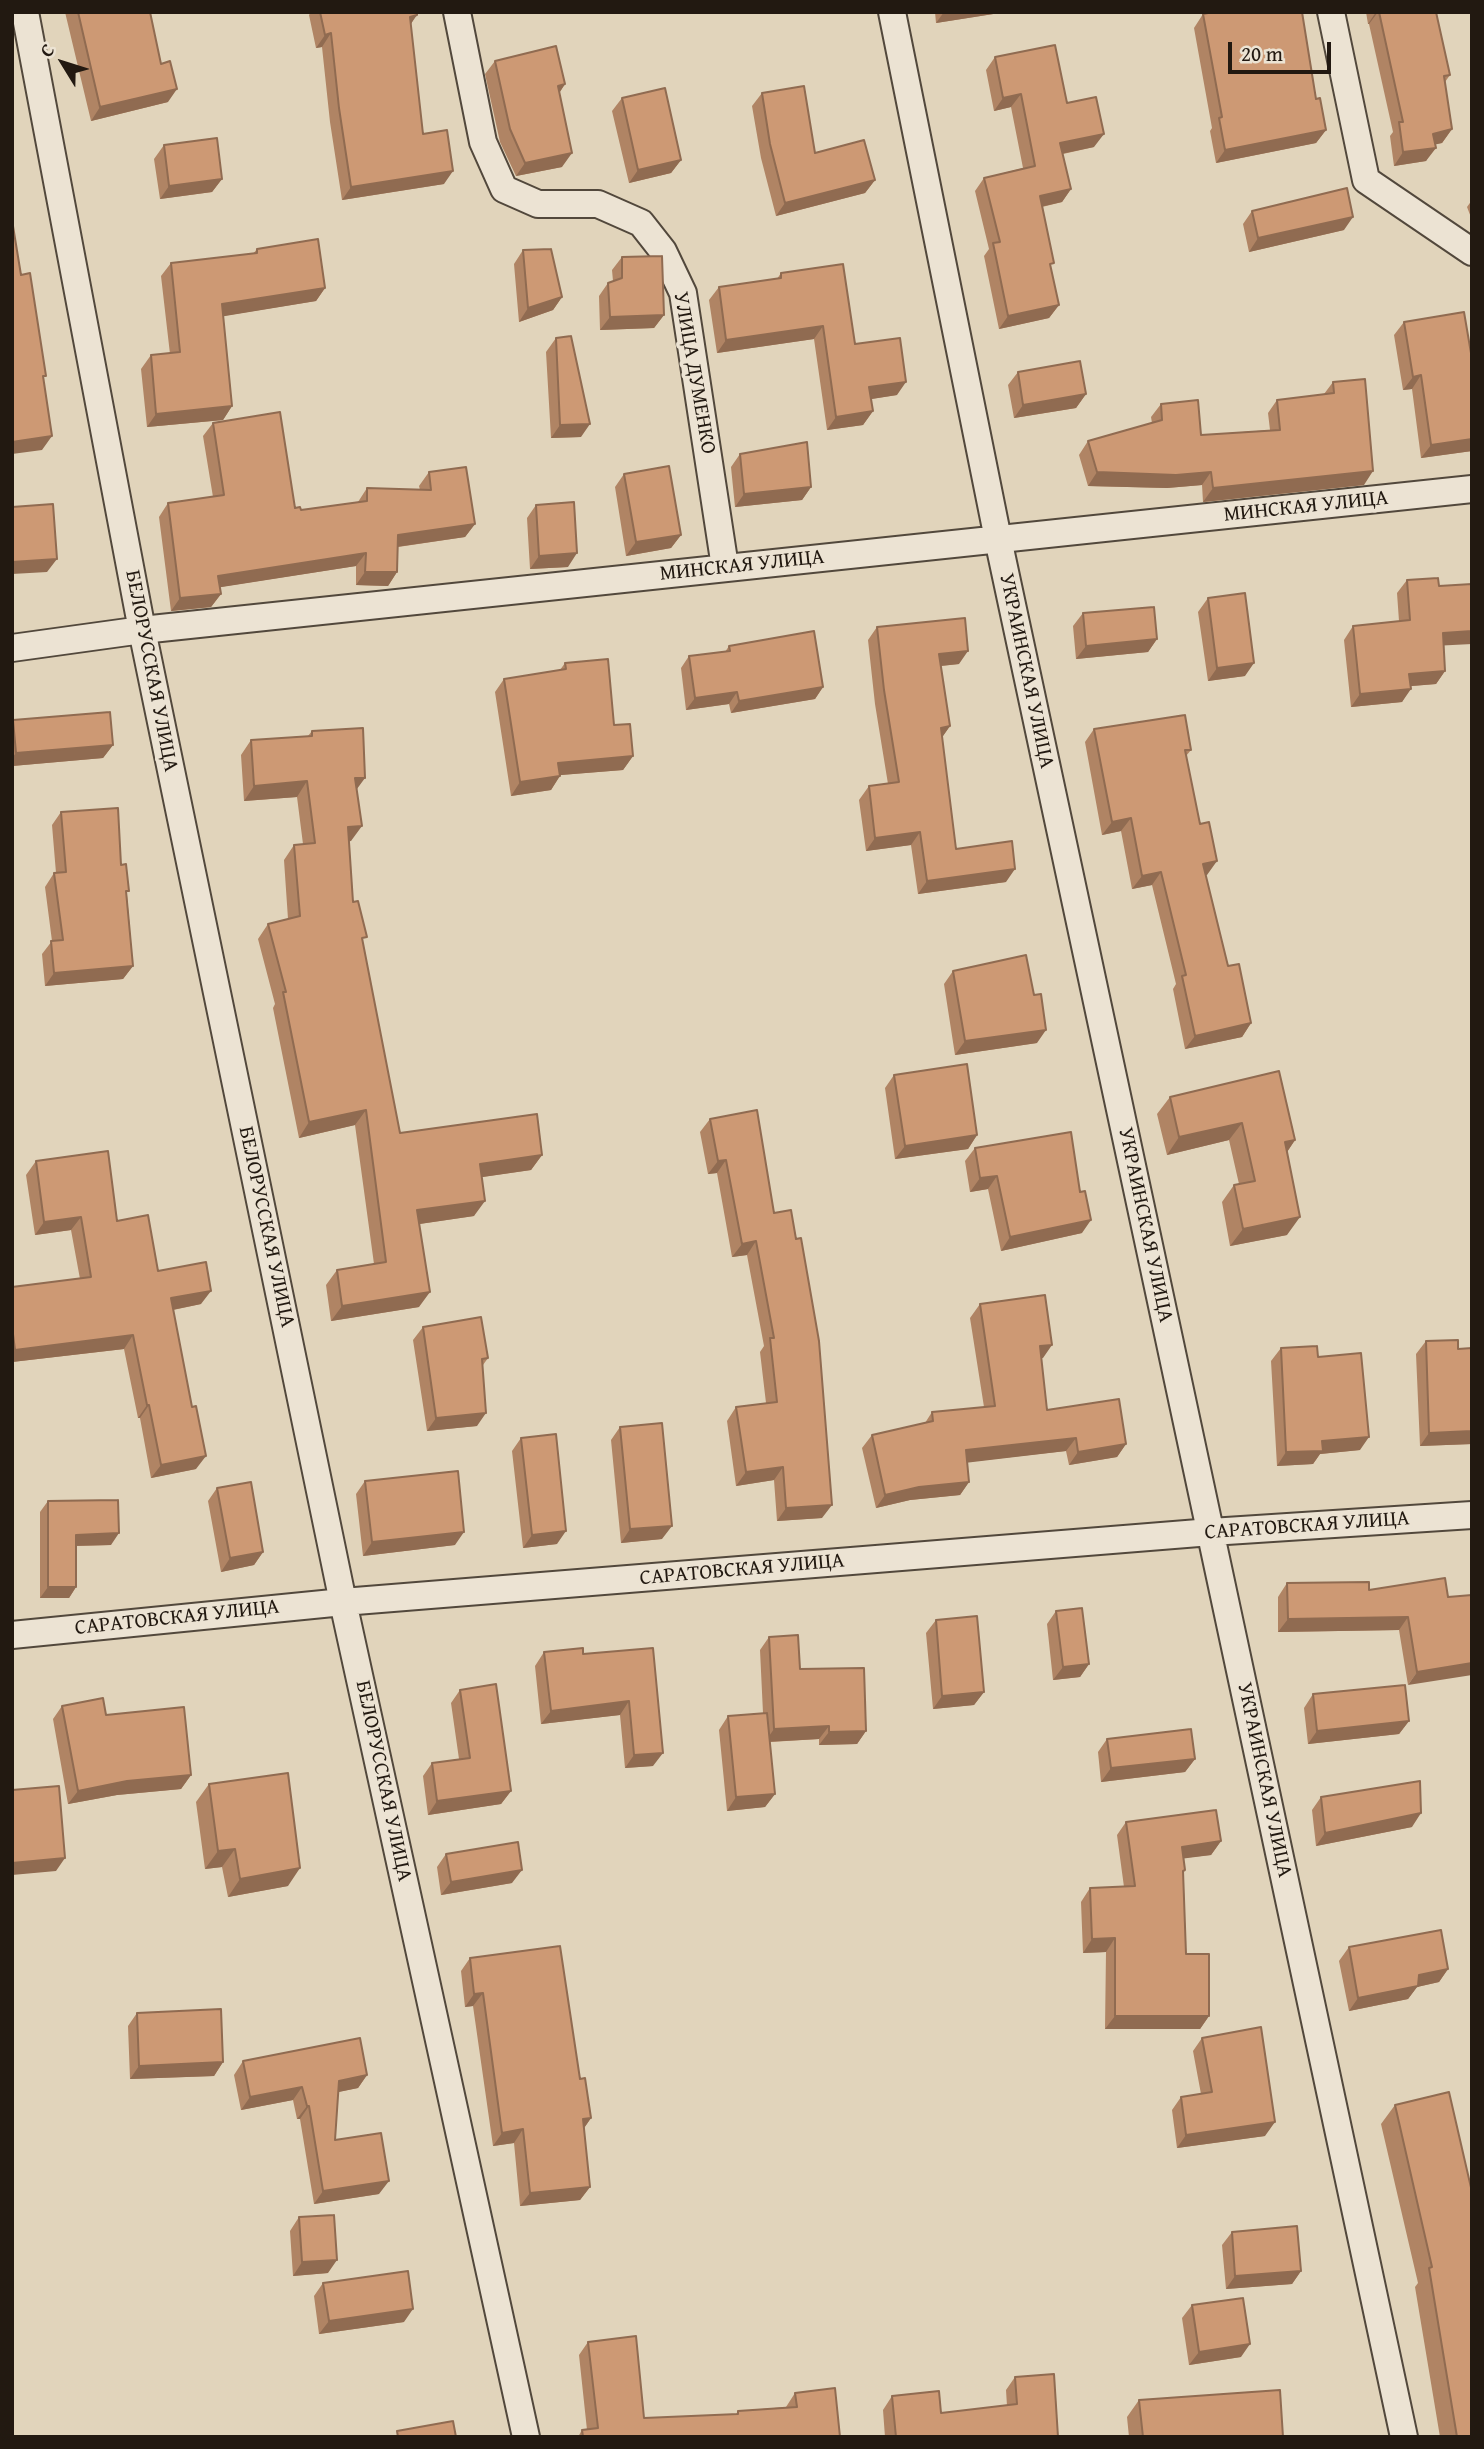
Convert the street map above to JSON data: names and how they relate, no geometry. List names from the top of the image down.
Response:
{
  "streets": {
    "street": [
      "УЛИЦА ДУМЕНКО",
      "МИНСКАЯ УЛИЦА",
      "БЕЛОРУССКАЯ УЛИЦА",
      "УКРАИНСКАЯ УЛИЦА",
      "САРАТОВСКАЯ УЛИЦА"
    ]
  },
  "crossings": [
    ["УЛИЦА ДУМЕНКО", "МИНСКАЯ УЛИЦА"],
    ["МИНСКАЯ УЛИЦА", "БЕЛОРУССКАЯ УЛИЦА"],
    ["МИНСКАЯ УЛИЦА", "УКРАИНСКАЯ УЛИЦА"],
    ["БЕЛОРУССКАЯ УЛИЦА", "САРАТОВСКАЯ УЛИЦА"],
    ["УКРАИНСКАЯ УЛИЦА", "САРАТОВСКАЯ УЛИЦА"]
  ],
  "scale_bar": "20 m",
  "north": "top left"
}
